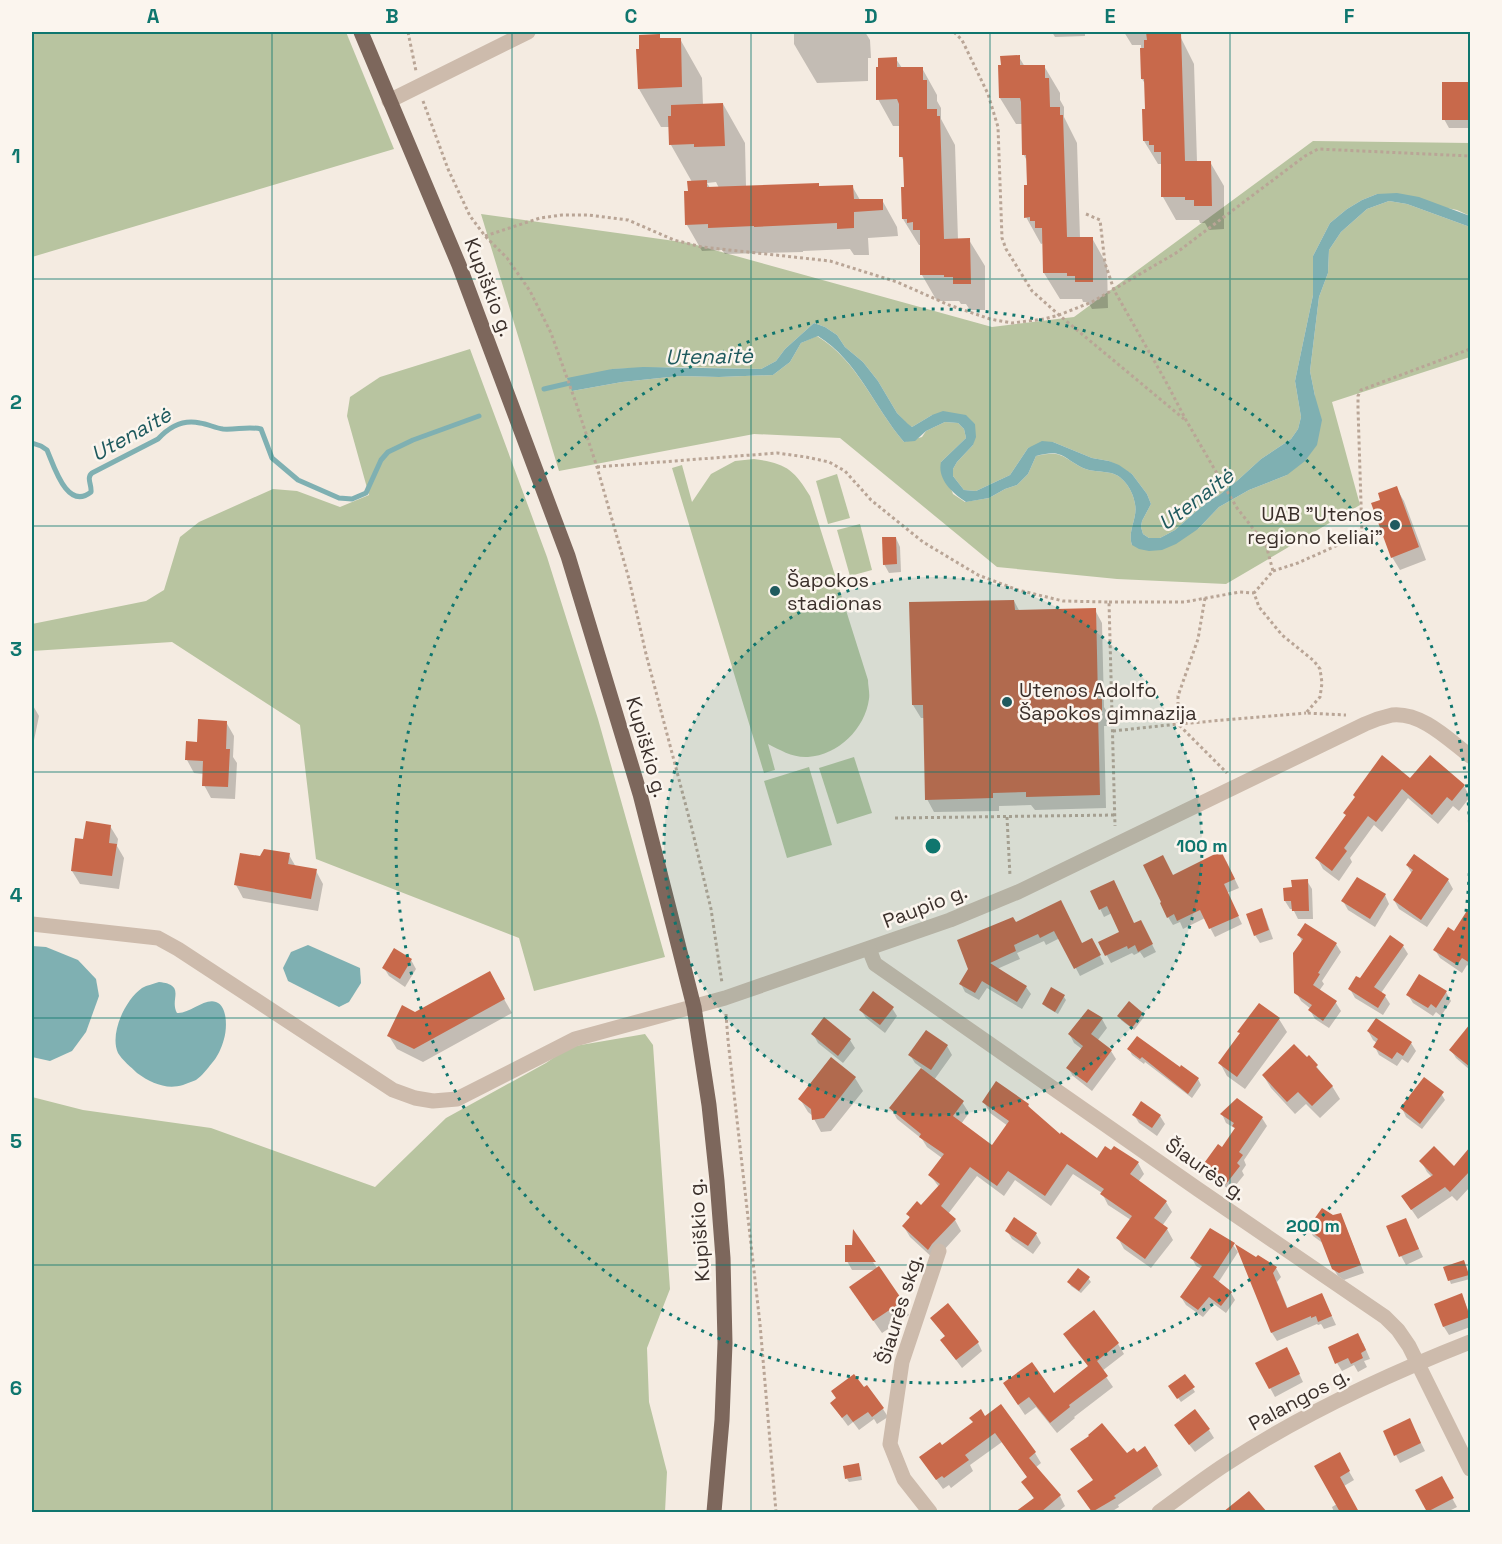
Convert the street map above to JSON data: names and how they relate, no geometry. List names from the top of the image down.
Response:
{
  "streets": {
    "main road": ["Kupiškio g."],
    "street": [
      "Paupio g.",
      "Šiaurės g.",
      "Šiaurės skg.",
      "Palangos g."
    ]
  },
  "crossings": [
    ["Kupiškio g.", "Paupio g."],
    ["Paupio g.", "Šiaurės g."],
    ["Šiaurės g.", "Palangos g."]
  ],
  "water": ["Utenaitė"],
  "places": ["UAB \"Utenos regiono keliai\"", "Šapokos stadionas", "Utenos Adolfo Šapokos gimnazija"],
  "grid": {
    "columns": [
      "A",
      "B",
      "C",
      "D",
      "E",
      "F"
    ],
    "rows": [
      "1",
      "2",
      "3",
      "4",
      "5",
      "6"
    ]
  },
  "rings": ["100 m", "200 m"]
}
